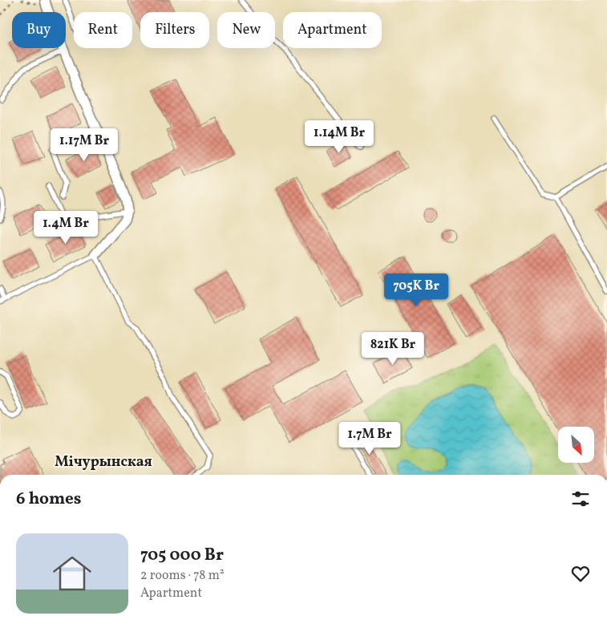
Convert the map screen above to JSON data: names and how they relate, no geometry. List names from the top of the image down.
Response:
{
  "districts": ["Мічурынская"],
  "north": "bottom right",
  "page": {
    "chip": [
      "Buy",
      "Rent",
      "Filters",
      "New",
      "Apartment"
    ],
    "price": [
      "1.14M Br",
      "1.17M Br",
      "1.4M Br",
      "705K Br",
      "821K Br",
      "1.7M Br"
    ],
    "heading": "6 homes",
    "list": [
      {
        "name": "705 000 Br",
        "note": "2 rooms · 78 m² · Apartment"
      }
    ]
  }
}
